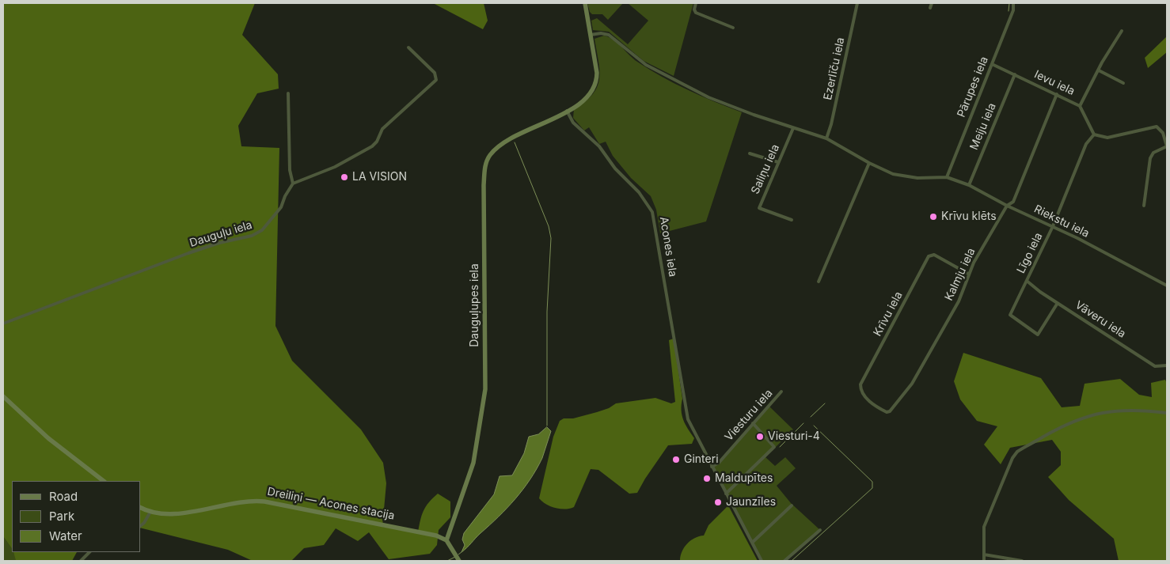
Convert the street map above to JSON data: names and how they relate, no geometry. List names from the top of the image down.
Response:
{
  "streets": {
    "street": [
      "Ezerlīču iela",
      "Ievu iela",
      "Pārupes iela",
      "Meiju iela",
      "Saliņu iela",
      "Riekstu iela",
      "Dauguļu iela",
      "Acones iela",
      "Līgo iela",
      "Kalmju iela",
      "Dauguļupes iela",
      "Krīvu iela",
      "Vāveru iela",
      "Viesturu iela",
      "Dreiliņi — Acones stacija"
    ]
  },
  "crossings": [
    ["Ievu iela", "Pārupes iela"],
    ["Ievu iela", "Meiju iela"],
    ["Ievu iela", "Līgo iela"],
    ["Ievu iela", "Kalmju iela"],
    ["Pārupes iela", "Riekstu iela"],
    ["Meiju iela", "Riekstu iela"],
    ["Riekstu iela", "Līgo iela"],
    ["Riekstu iela", "Kalmju iela"],
    ["Acones iela", "Dauguļupes iela"],
    ["Acones iela", "Viesturu iela"],
    ["Līgo iela", "Vāveru iela"],
    ["Kalmju iela", "Krīvu iela"],
    ["Dauguļupes iela", "Dreiliņi — Acones stacija"]
  ],
  "places": [
    "LA VISION",
    "Krīvu klēts",
    "Viesturi-4",
    "Ginteri",
    "Maldupītes",
    "Jaunzīles"
  ],
  "legend": ["Road", "Park", "Water"]
}
